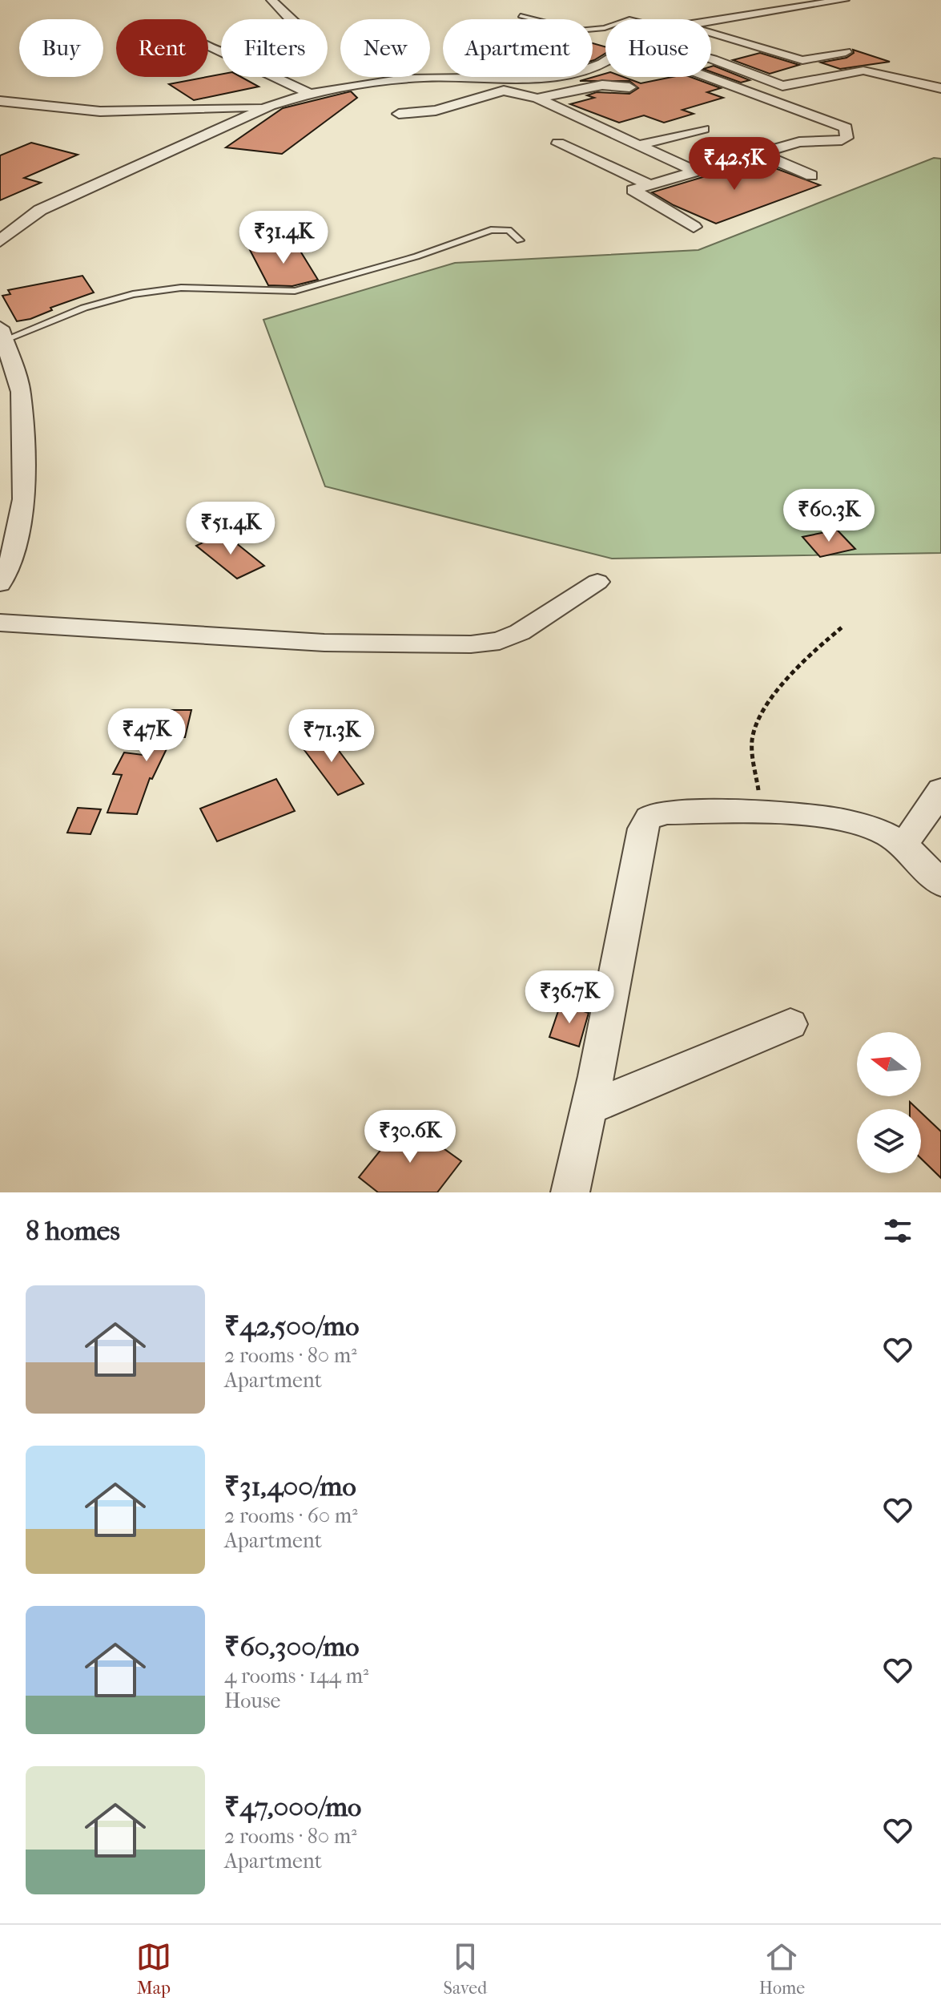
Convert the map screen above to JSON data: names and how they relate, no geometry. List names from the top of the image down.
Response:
{
  "north": "left",
  "page": {
    "chip": [
      "Buy",
      "Rent",
      "Filters",
      "New",
      "Apartment",
      "House"
    ],
    "price": [
      "₹42.5K",
      "₹31.4K",
      "₹60.3K",
      "₹51.4K",
      "₹47K",
      "₹71.3K",
      "₹36.7K",
      "₹30.6K"
    ],
    "heading": "8 homes",
    "list": [
      {
        "name": "₹42,500/mo",
        "note": "2 rooms · 80 m² · Apartment"
      },
      {
        "name": "₹31,400/mo",
        "note": "2 rooms · 60 m² · Apartment"
      },
      {
        "name": "₹60,300/mo",
        "note": "4 rooms · 144 m² · House"
      },
      {
        "name": "₹47,000/mo",
        "note": "2 rooms · 80 m² · Apartment"
      }
    ],
    "tabs": ["Map", "Saved", "Home"]
  }
}
